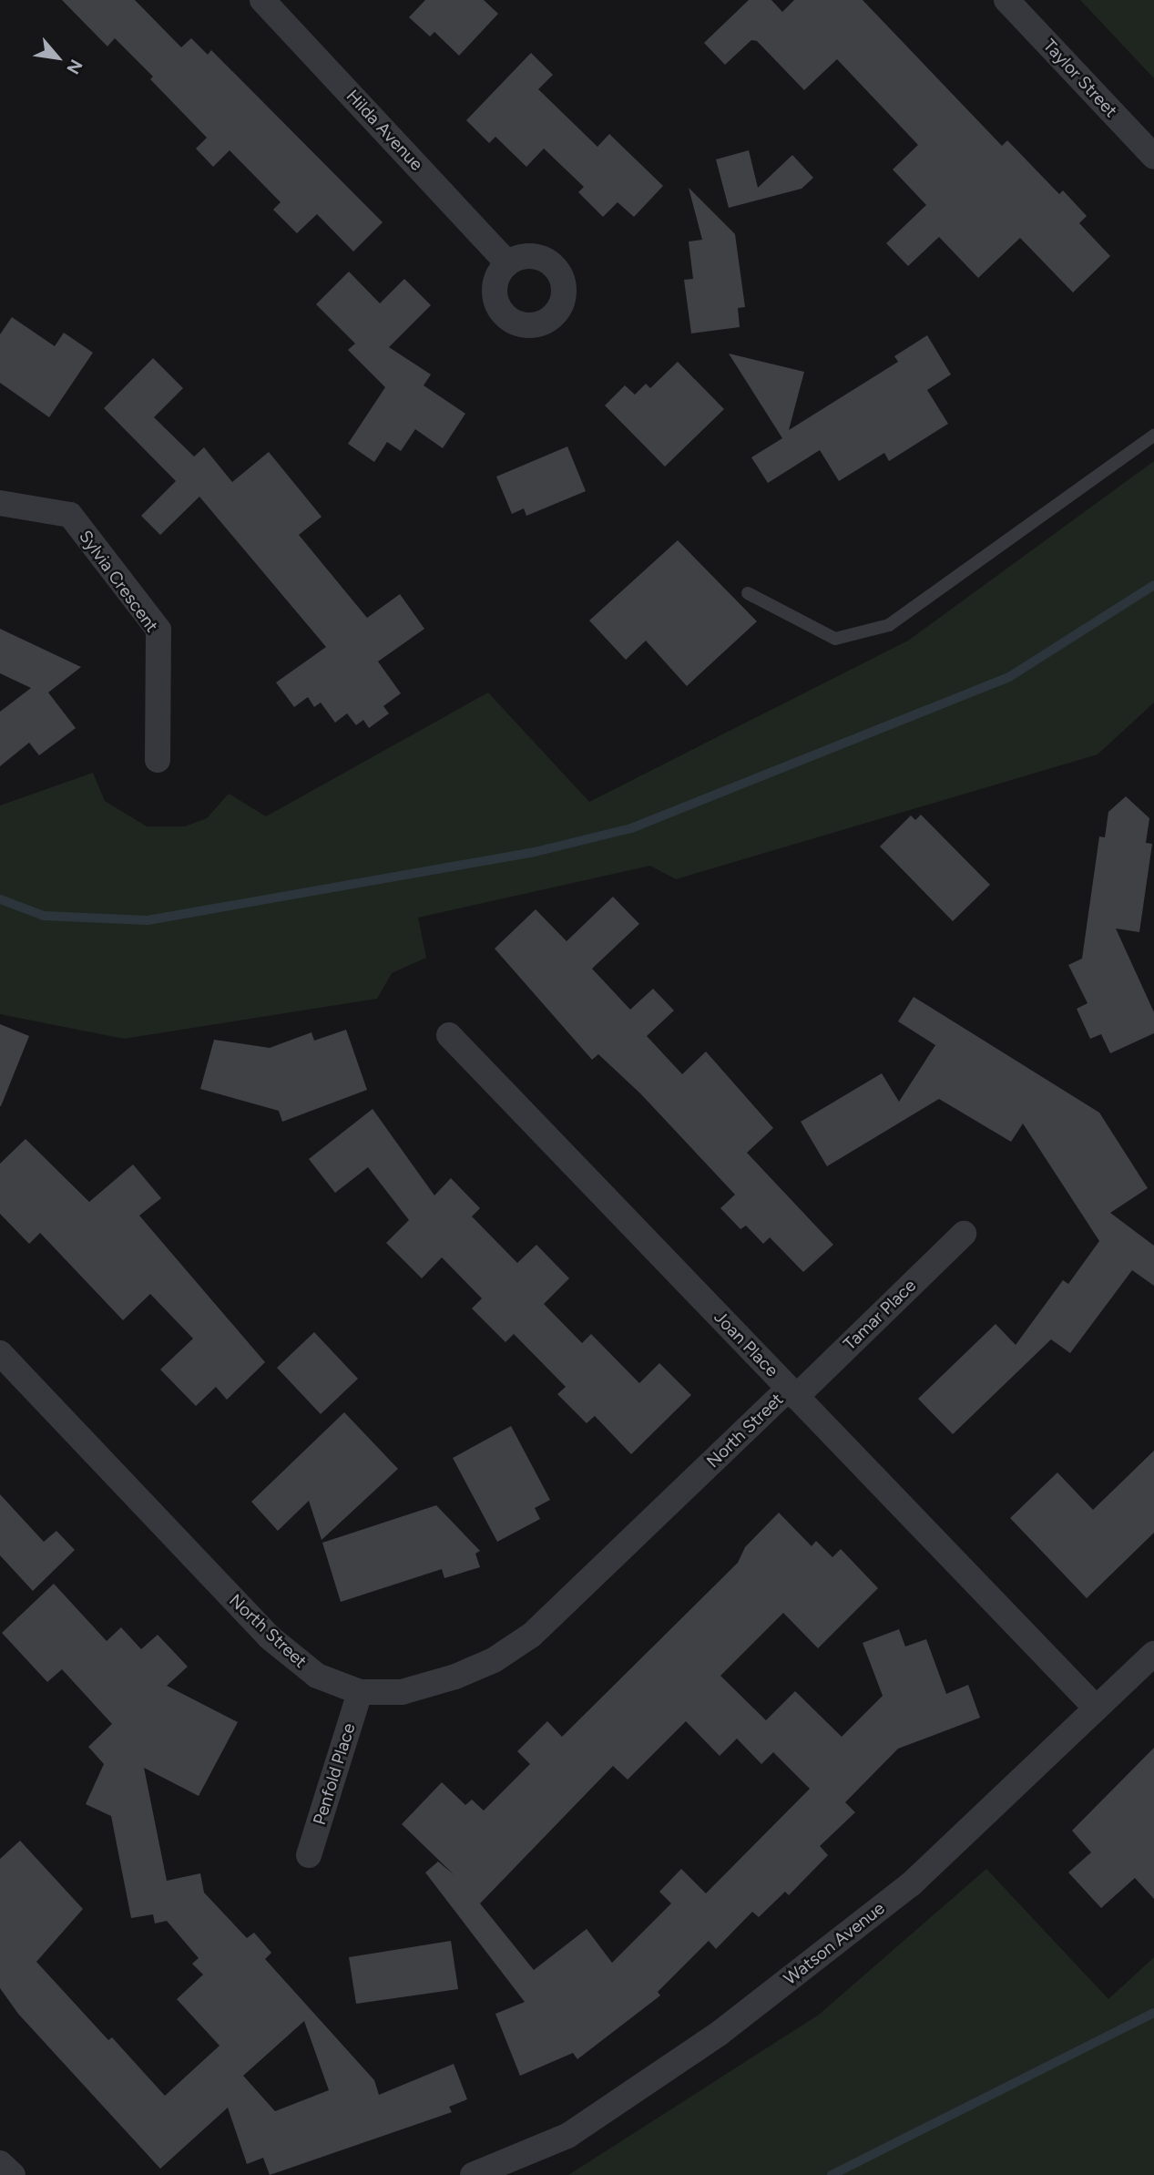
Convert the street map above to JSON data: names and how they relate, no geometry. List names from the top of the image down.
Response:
{
  "streets": {
    "street": [
      "Taylor Street",
      "Hilda Avenue",
      "Sylvia Crescent",
      "Tamar Place",
      "Joan Place",
      "North Street",
      "Penfold Place",
      "Watson Avenue"
    ]
  },
  "crossings": [
    ["Tamar Place", "Joan Place"],
    ["Tamar Place", "North Street"],
    ["Joan Place", "North Street"],
    ["Joan Place", "Watson Avenue"],
    ["North Street", "Penfold Place"]
  ],
  "north": "bottom right"
}
